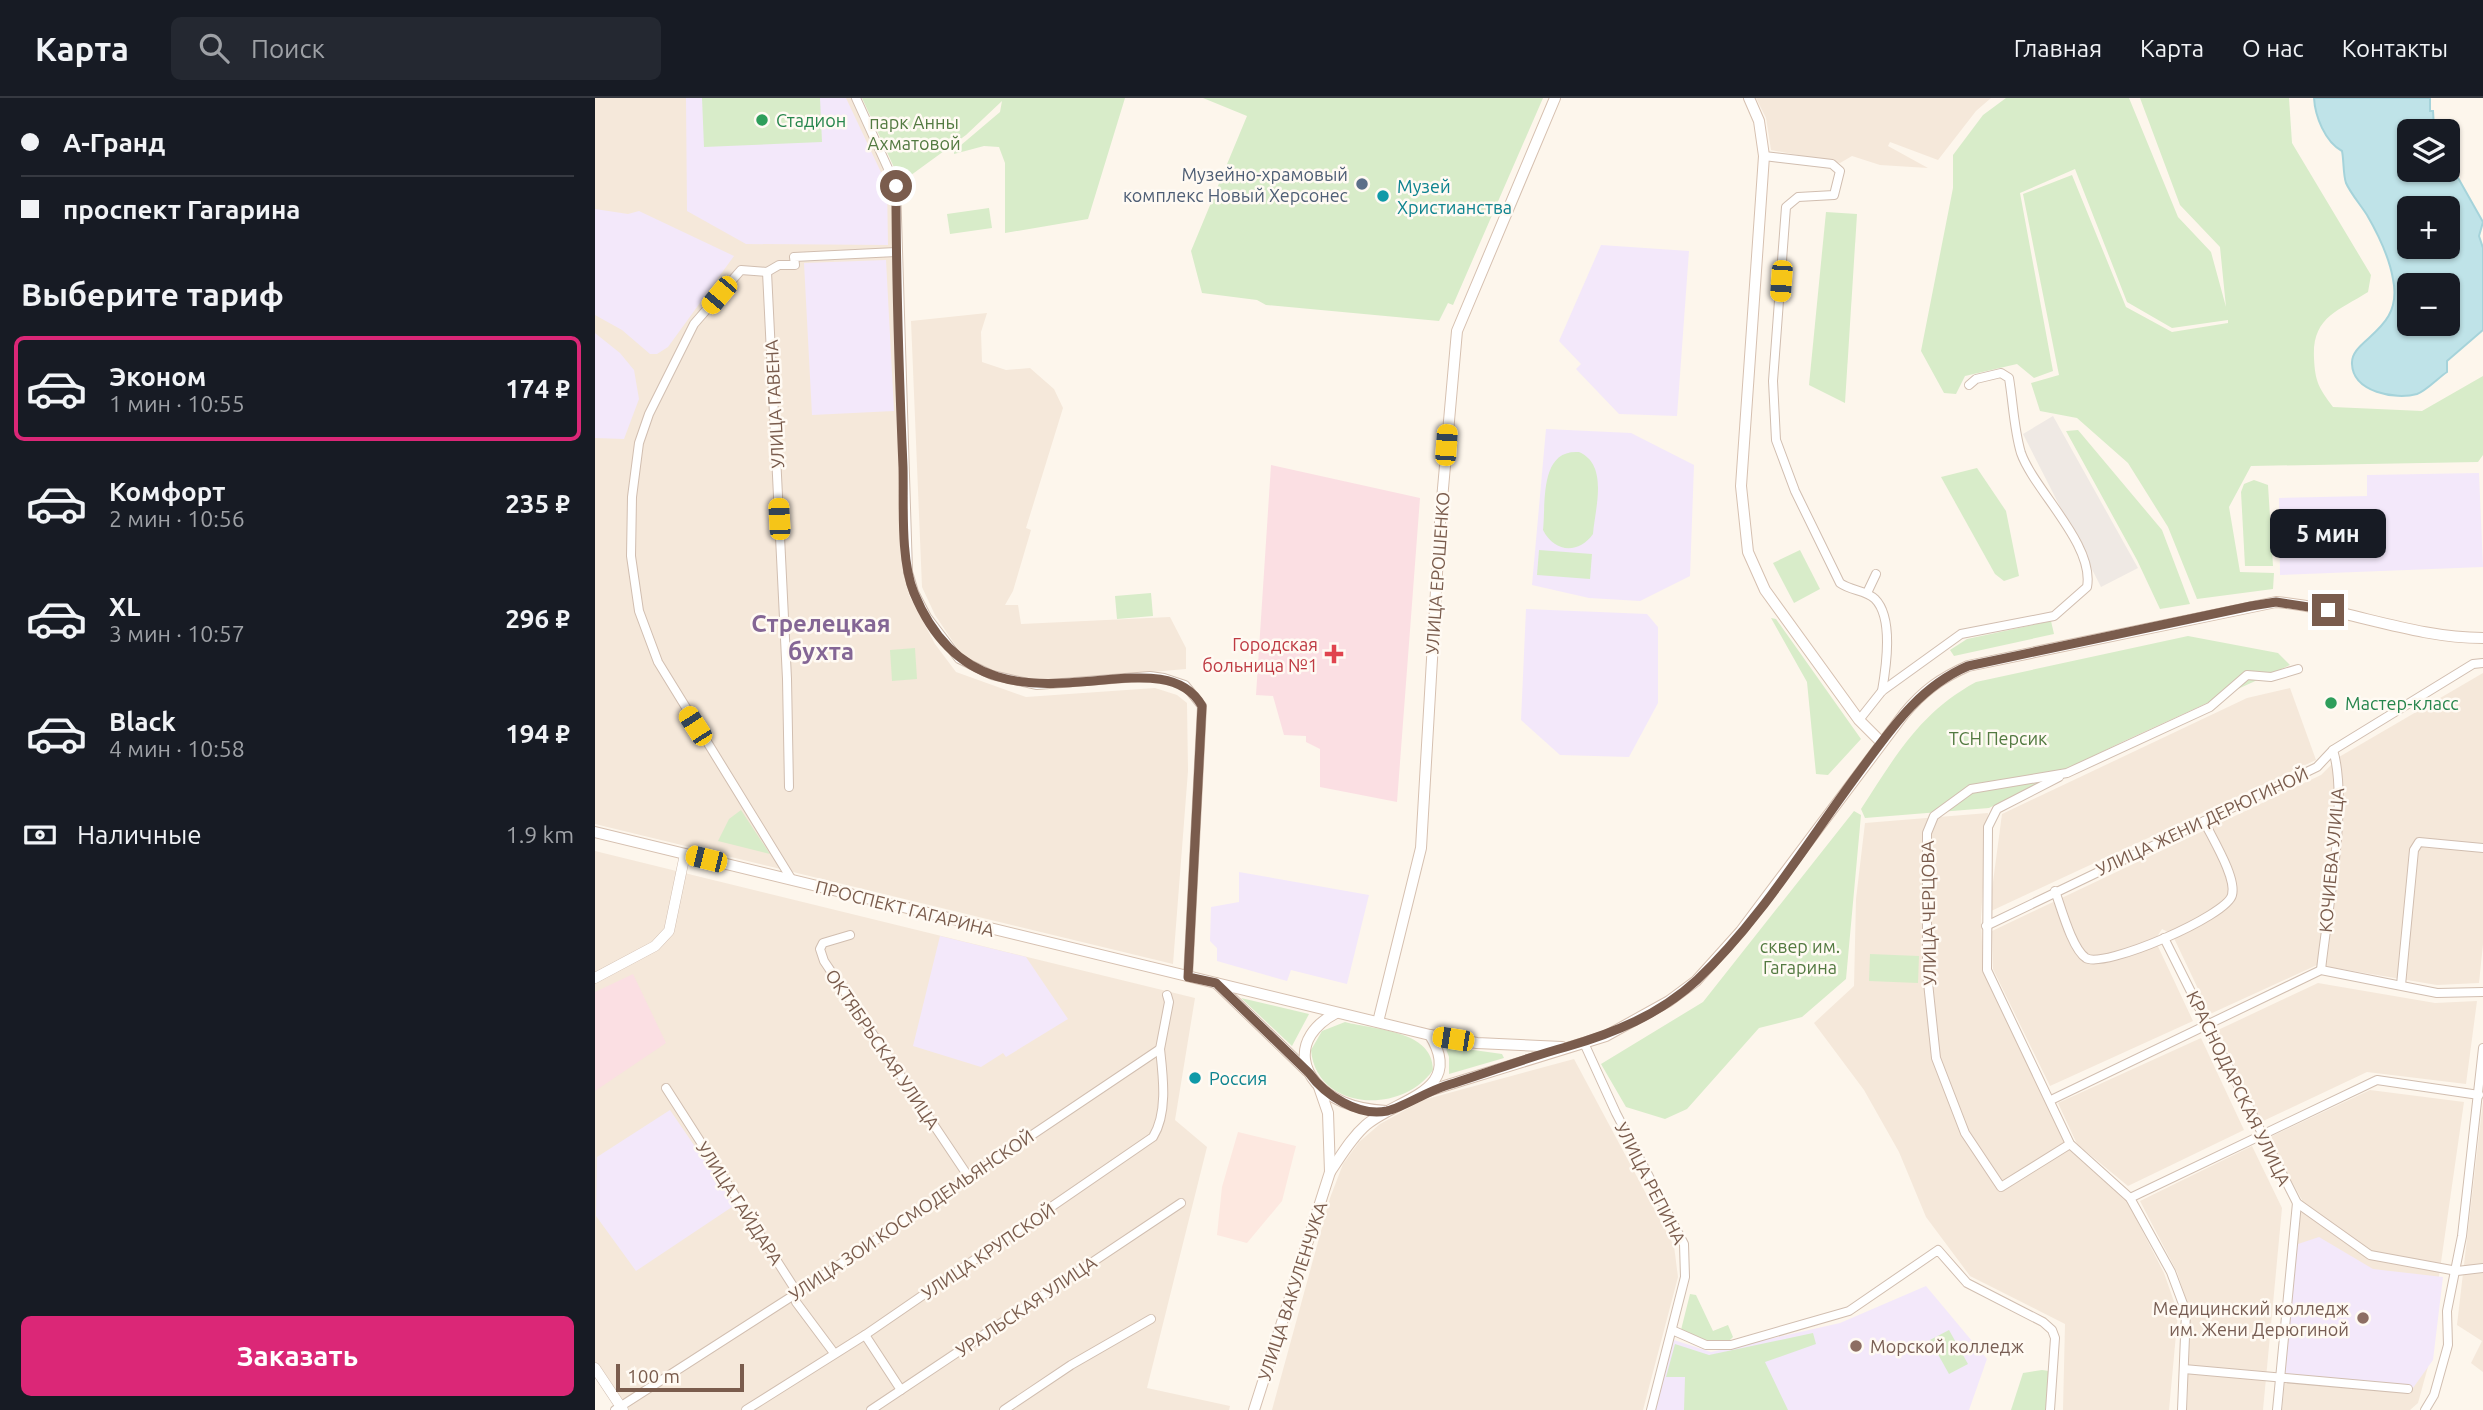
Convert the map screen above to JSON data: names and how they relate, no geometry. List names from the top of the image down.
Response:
{
  "streets": {
    "main road": ["УЛИЦА ЕРОШЕНКО", "ПРОСПЕКТ ГАГАРИНА", "УЛИЦА ВАКУЛЕНЧУКА"],
    "street": [
      "УЛИЦА ГАВЕНА",
      "УЛИЦА ЖЕНИ ДЕРЮГИНОЙ",
      "КОЧИЕВА УЛИЦА",
      "УЛИЦА ЧЕРЦОВА",
      "ОКТЯБРЬСКАЯ УЛИЦА",
      "КРАСНОДАРСКАЯ УЛИЦА",
      "УЛИЦА РЕПИНА",
      "УЛИЦА ГАЙДАРА",
      "УЛИЦА ЗОИ КОСМОДЕМЬЯНСКОЙ",
      "УЛИЦА КРУПСКОЙ",
      "УРАЛЬСКАЯ УЛИЦА"
    ]
  },
  "crossings": [
    ["УЛИЦА ЕРОШЕНКО", "ПРОСПЕКТ ГАГАРИНА"],
    ["УЛИЦА ЕРОШЕНКО", "УЛИЦА ВАКУЛЕНЧУКА"],
    ["УЛИЦА ЖЕНИ ДЕРЮГИНОЙ", "КОЧИЕВА УЛИЦА"],
    ["ПРОСПЕКТ ГАГАРИНА", "УЛИЦА ВАКУЛЕНЧУКА"],
    ["ОКТЯБРЬСКАЯ УЛИЦА", "УЛИЦА ЗОИ КОСМОДЕМЬЯНСКОЙ"],
    ["УЛИЦА ГАЙДАРА", "УЛИЦА ЗОИ КОСМОДЕМЬЯНСКОЙ"],
    ["УЛИЦА ГАЙДАРА", "УЛИЦА КРУПСКОЙ"],
    ["УЛИЦА ЗОИ КОСМОДЕМЬЯНСКОЙ", "УЛИЦА КРУПСКОЙ"]
  ],
  "districts": ["Стрелецкая бухта"],
  "parks": ["парк Анны Ахматовой", "ТСН Персик", "сквер им. Гагарина"],
  "places": {
    "other": [
      "Стадион",
      "Музейно-храмовый комплекс Новый Херсонес",
      "Музей Христианства",
      "Мастер-класс",
      "Россия",
      "Медицинский колледж им. Жени Дерюгиной",
      "Морской колледж"
    ],
    "health": ["Городская больница №1"]
  },
  "scale_bar": "100 m",
  "page": {
    "header": "Карта",
    "search": "Поиск",
    "nav": [
      "Главная",
      "Карта",
      "О нас",
      "Контакты"
    ],
    "banner": ["А-Гранд", "проспект Гагарина"],
    "map_buttons": ["+", "−"],
    "heading": "Выберите тариф",
    "list": [
      {
        "name": "Эконом",
        "note": "1 мин · 10:55",
        "value": "174 ₽"
      },
      {
        "name": "Комфорт",
        "note": "2 мин · 10:56",
        "value": "235 ₽"
      },
      {
        "name": "XL",
        "note": "3 мин · 10:57",
        "value": "296 ₽"
      },
      {
        "name": "Black",
        "note": "4 мин · 10:58",
        "value": "194 ₽"
      }
    ],
    "bubble": "5 мин",
    "pay": ["Наличные", "1.9 km"],
    "buttons": "Заказать",
    "scale": "100 m"
  }
}
